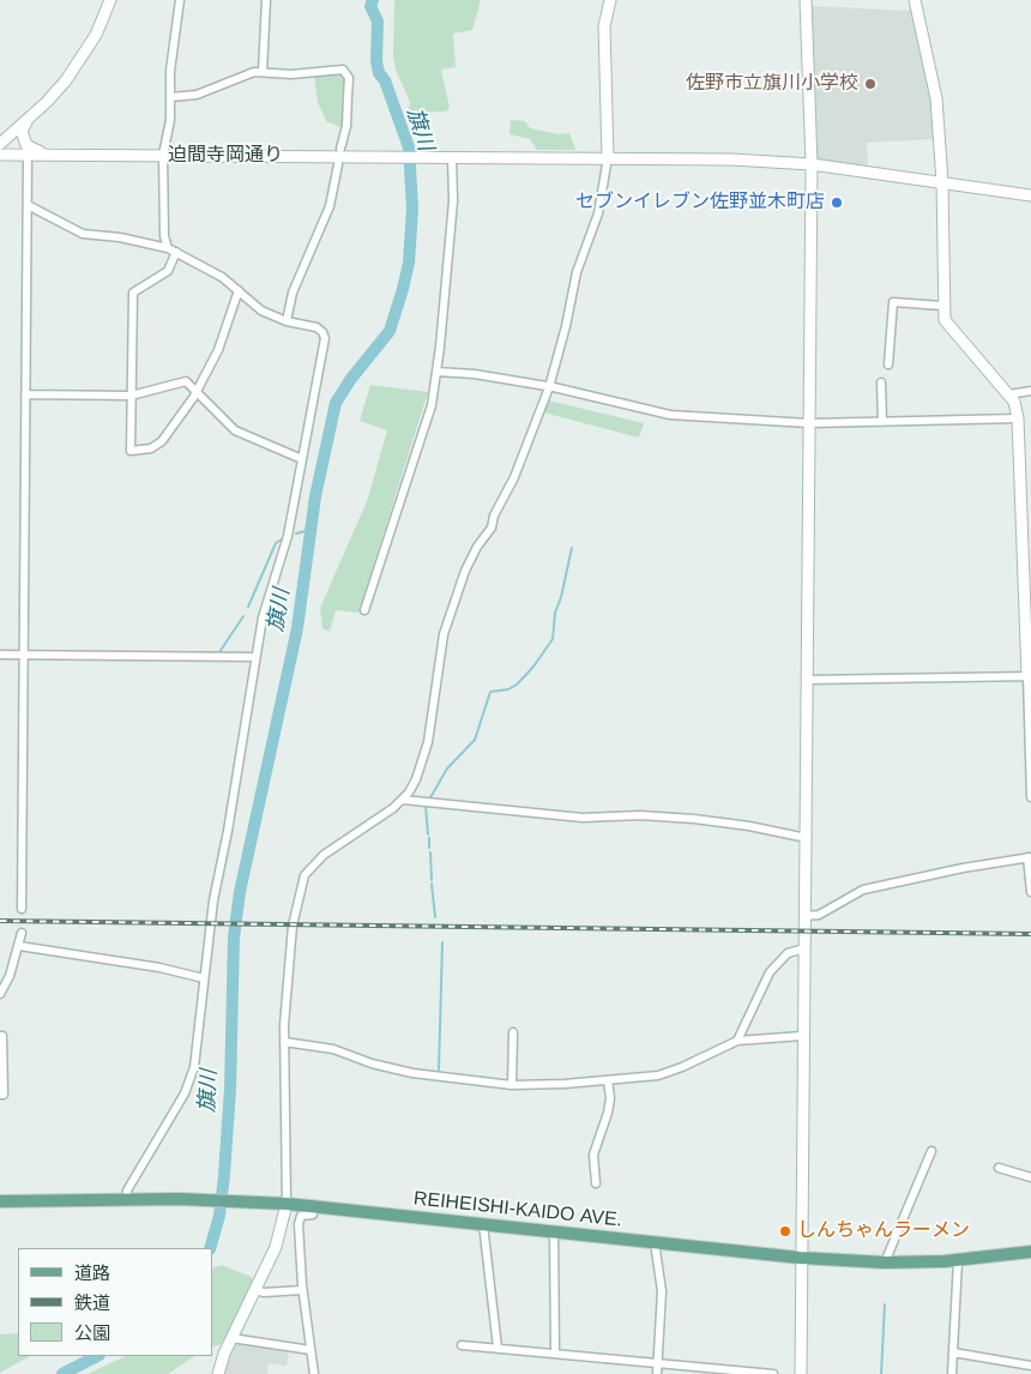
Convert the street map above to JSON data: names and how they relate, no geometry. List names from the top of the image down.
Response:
{
  "streets": {
    "main road": ["REIHEISHI-KAIDO AVE."],
    "street": ["迫間寺岡通り"]
  },
  "water": ["旗川"],
  "places": ["佐野市立旗川小学校", "セブンイレブン佐野並木町店", "しんちゃんラーメン"],
  "legend": ["道路", "鉄道", "公園"]
}
